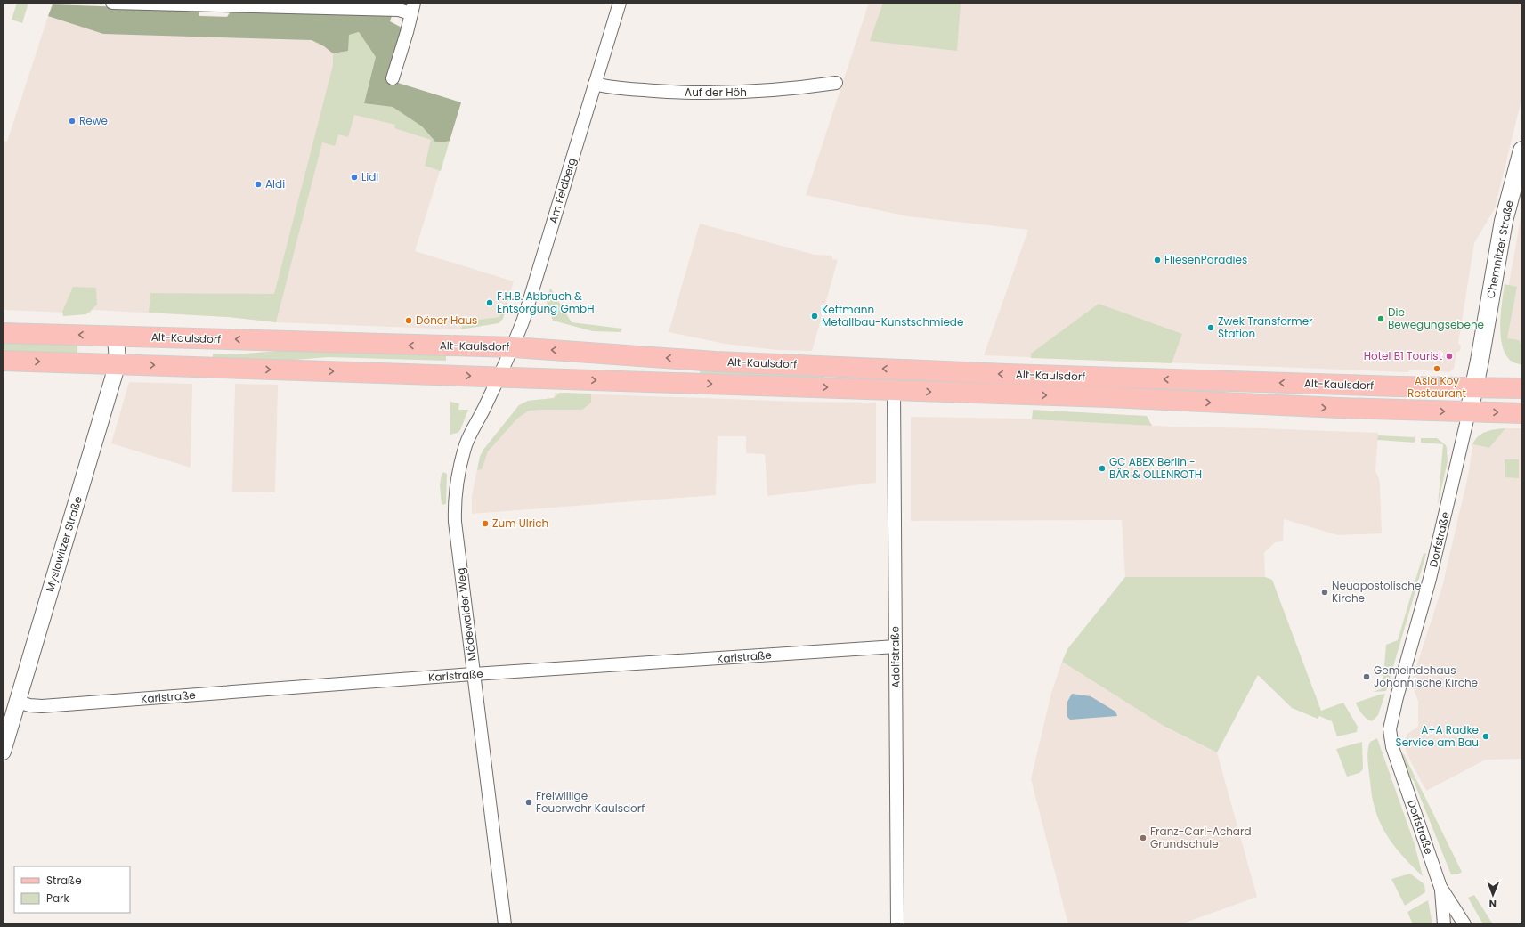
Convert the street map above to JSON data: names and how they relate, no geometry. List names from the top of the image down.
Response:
{
  "streets": {
    "main road": ["Chemnitzer Straße", "Alt-Kaulsdorf"],
    "street": [
      "Auf der Höh",
      "Am Feldberg",
      "Dorfstraße",
      "Myslowitzer Straße",
      "Mädewalder Weg",
      "Karlstraße",
      "Adolfstraße"
    ]
  },
  "crossings": [
    ["Auf der Höh", "Am Feldberg"],
    ["Am Feldberg", "Alt-Kaulsdorf"],
    ["Am Feldberg", "Mädewalder Weg"],
    ["Chemnitzer Straße", "Alt-Kaulsdorf"],
    ["Chemnitzer Straße", "Dorfstraße"],
    ["Alt-Kaulsdorf", "Dorfstraße"],
    ["Alt-Kaulsdorf", "Myslowitzer Straße"],
    ["Alt-Kaulsdorf", "Mädewalder Weg"],
    ["Alt-Kaulsdorf", "Adolfstraße"],
    ["Myslowitzer Straße", "Karlstraße"],
    ["Mädewalder Weg", "Karlstraße"],
    ["Karlstraße", "Adolfstraße"]
  ],
  "places": [
    "Rewe",
    "Lidl",
    "Aldi",
    "FliesenParadies",
    "F.H.B. Abbruch & Entsorgung GmbH",
    "Kettmann Metallbau-Kunstschmiede",
    "Die Bewegungsebene",
    "Döner Haus",
    "Zwek Transformer Station",
    "Hotel B1 Tourist",
    "Asia Koy Restaurant",
    "GC ABEX Berlin - BÄR & OLLENROTH",
    "Zum Ulrich",
    "Neuapostolische Kirche",
    "Gemeindehaus Johannische Kirche",
    "A+A Radke Service am Bau",
    "Freiwillige Feuerwehr Kaulsdorf",
    "Franz-Carl-Achard Grundschule"
  ],
  "legend": ["Straße", "Park"],
  "north": "bottom"
}
